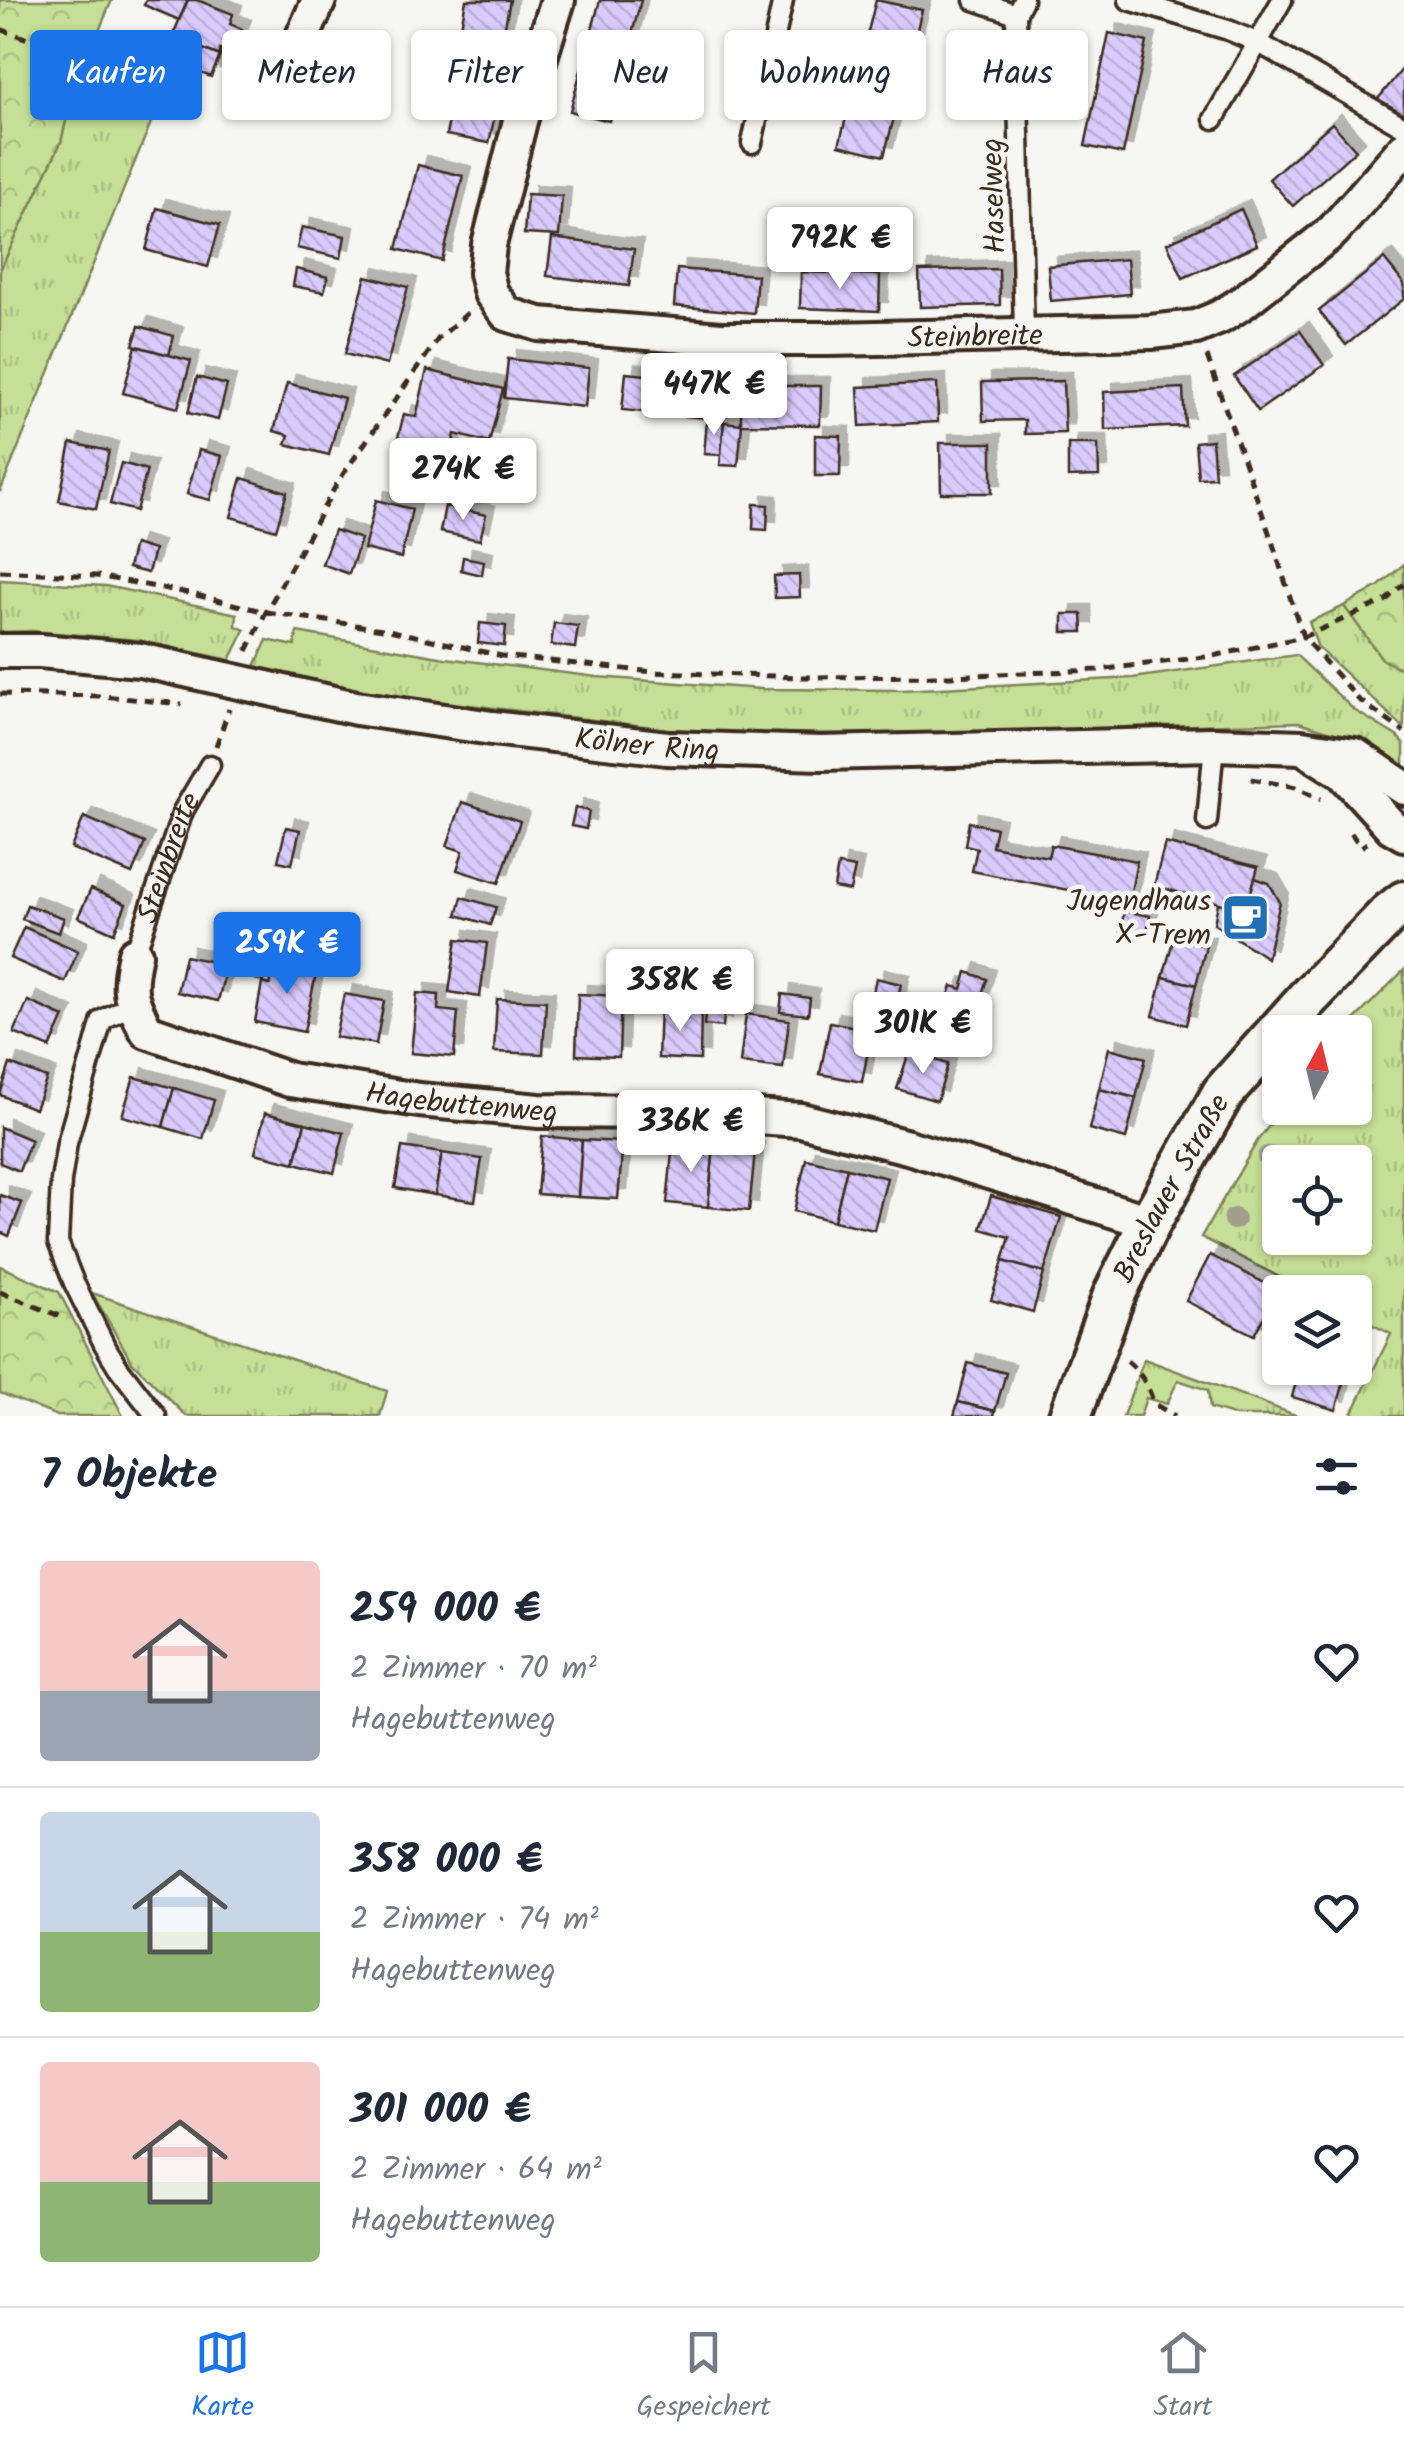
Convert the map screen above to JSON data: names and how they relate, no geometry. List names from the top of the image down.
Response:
{
  "streets": {
    "street": [
      "Steinbreite",
      "Kölner Ring",
      "Hagebuttenweg",
      "Breslauer Straße"
    ],
    "lane": ["Haselweg"]
  },
  "crossings": [
    ["Haselweg", "Steinbreite"],
    ["Hagebuttenweg", "Breslauer Straße"]
  ],
  "places": {
    "cafe": ["Jugendhaus X-Trem"]
  },
  "north": "top",
  "page": {
    "chip": [
      "Kaufen",
      "Mieten",
      "Filter",
      "Neu",
      "Wohnung",
      "Haus"
    ],
    "price": [
      "792K €",
      "447K €",
      "274K €",
      "259K €",
      "358K €",
      "301K €",
      "336K €"
    ],
    "heading": "7 Objekte",
    "list": [
      {
        "name": "259 000 €",
        "note": "2 Zimmer · 70 m² · Hagebuttenweg"
      },
      {
        "name": "358 000 €",
        "note": "2 Zimmer · 74 m² · Hagebuttenweg"
      },
      {
        "name": "301 000 €",
        "note": "2 Zimmer · 64 m² · Hagebuttenweg"
      }
    ],
    "tabs": ["Karte", "Gespeichert", "Start"]
  }
}
